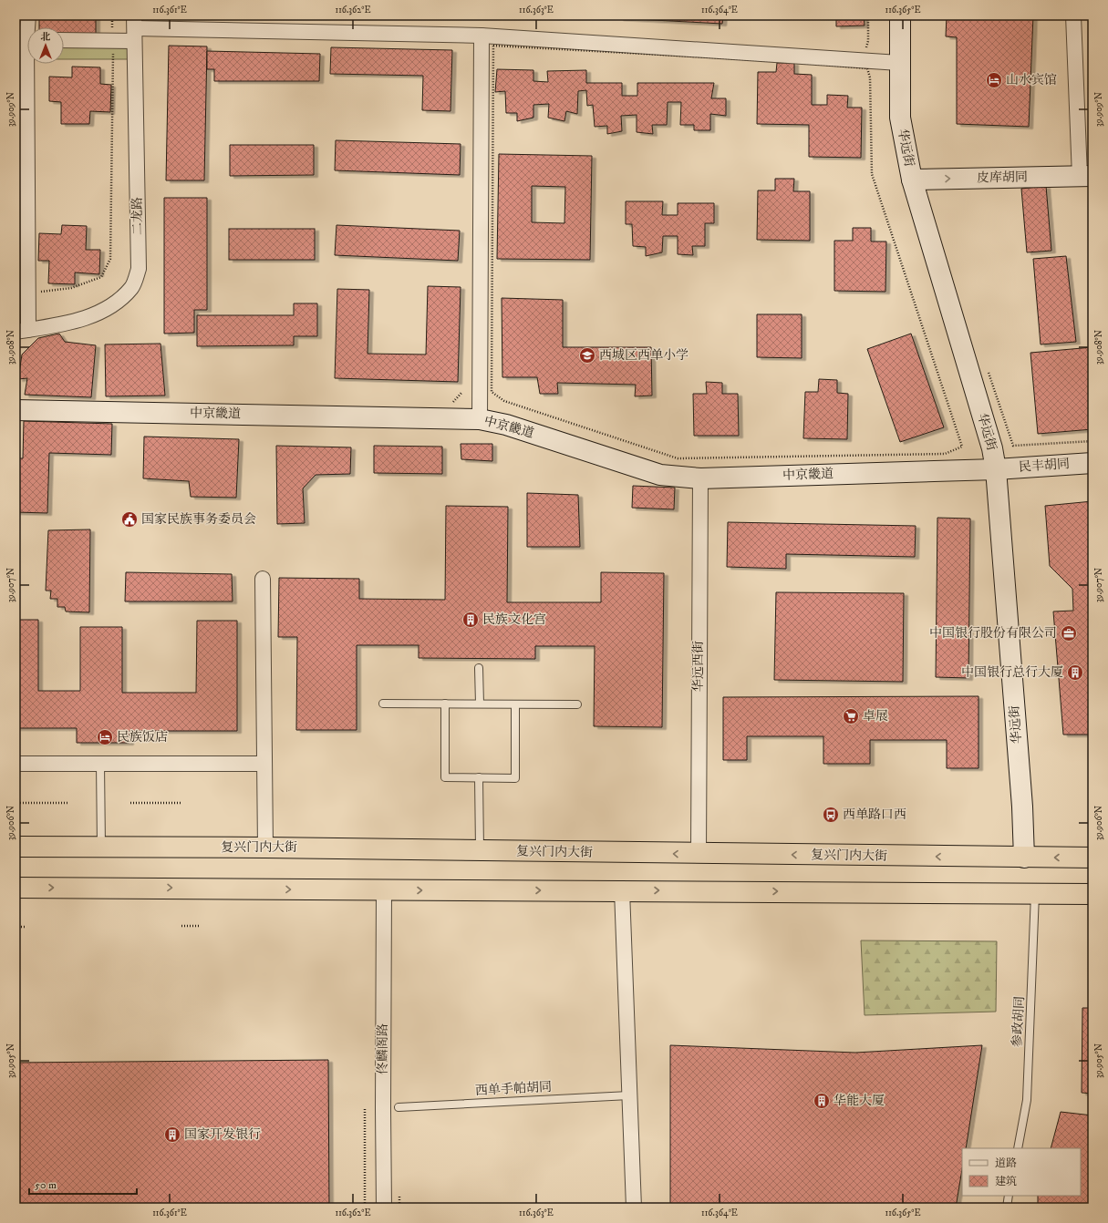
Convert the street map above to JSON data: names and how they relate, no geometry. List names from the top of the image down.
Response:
{
  "streets": {
    "highway": ["复兴门内大街"],
    "street": [
      "华远街",
      "皮库胡同",
      "二龙路",
      "中京畿道",
      "民丰胡同",
      "华远西街",
      "佟麟阁路"
    ],
    "lane": ["参政胡同", "西单手帕胡同"]
  },
  "crossings": [
    ["华远街", "皮库胡同"],
    ["华远街", "中京畿道"],
    ["华远街", "民丰胡同"],
    ["华远街", "复兴门内大街"],
    ["中京畿道", "民丰胡同"],
    ["中京畿道", "华远西街"],
    ["华远西街", "复兴门内大街"]
  ],
  "one_way": ["皮库胡同"],
  "places": {
    "hotel": ["山水宾馆", "民族饭店"],
    "school or university": ["西城区西单小学"],
    "public building": ["国家民族事务委员会"],
    "building": [
      "民族文化宫",
      "中国银行总行大厦",
      "华能大厦",
      "国家开发银行"
    ],
    "office": ["中国银行股份有限公司"],
    "supermarket": ["卓展"],
    "bus stop": ["西单路口西"]
  },
  "legend": ["道路", "建筑"],
  "scale_bar": "50 m",
  "north": "top",
  "coordinates": [
    "116.361°E",
    "116.362°E",
    "116.363°E",
    "116.364°E",
    "116.365°E",
    "39.909°N",
    "39.908°N",
    "39.907°N",
    "39.906°N",
    "39.905°N"
  ]
}
